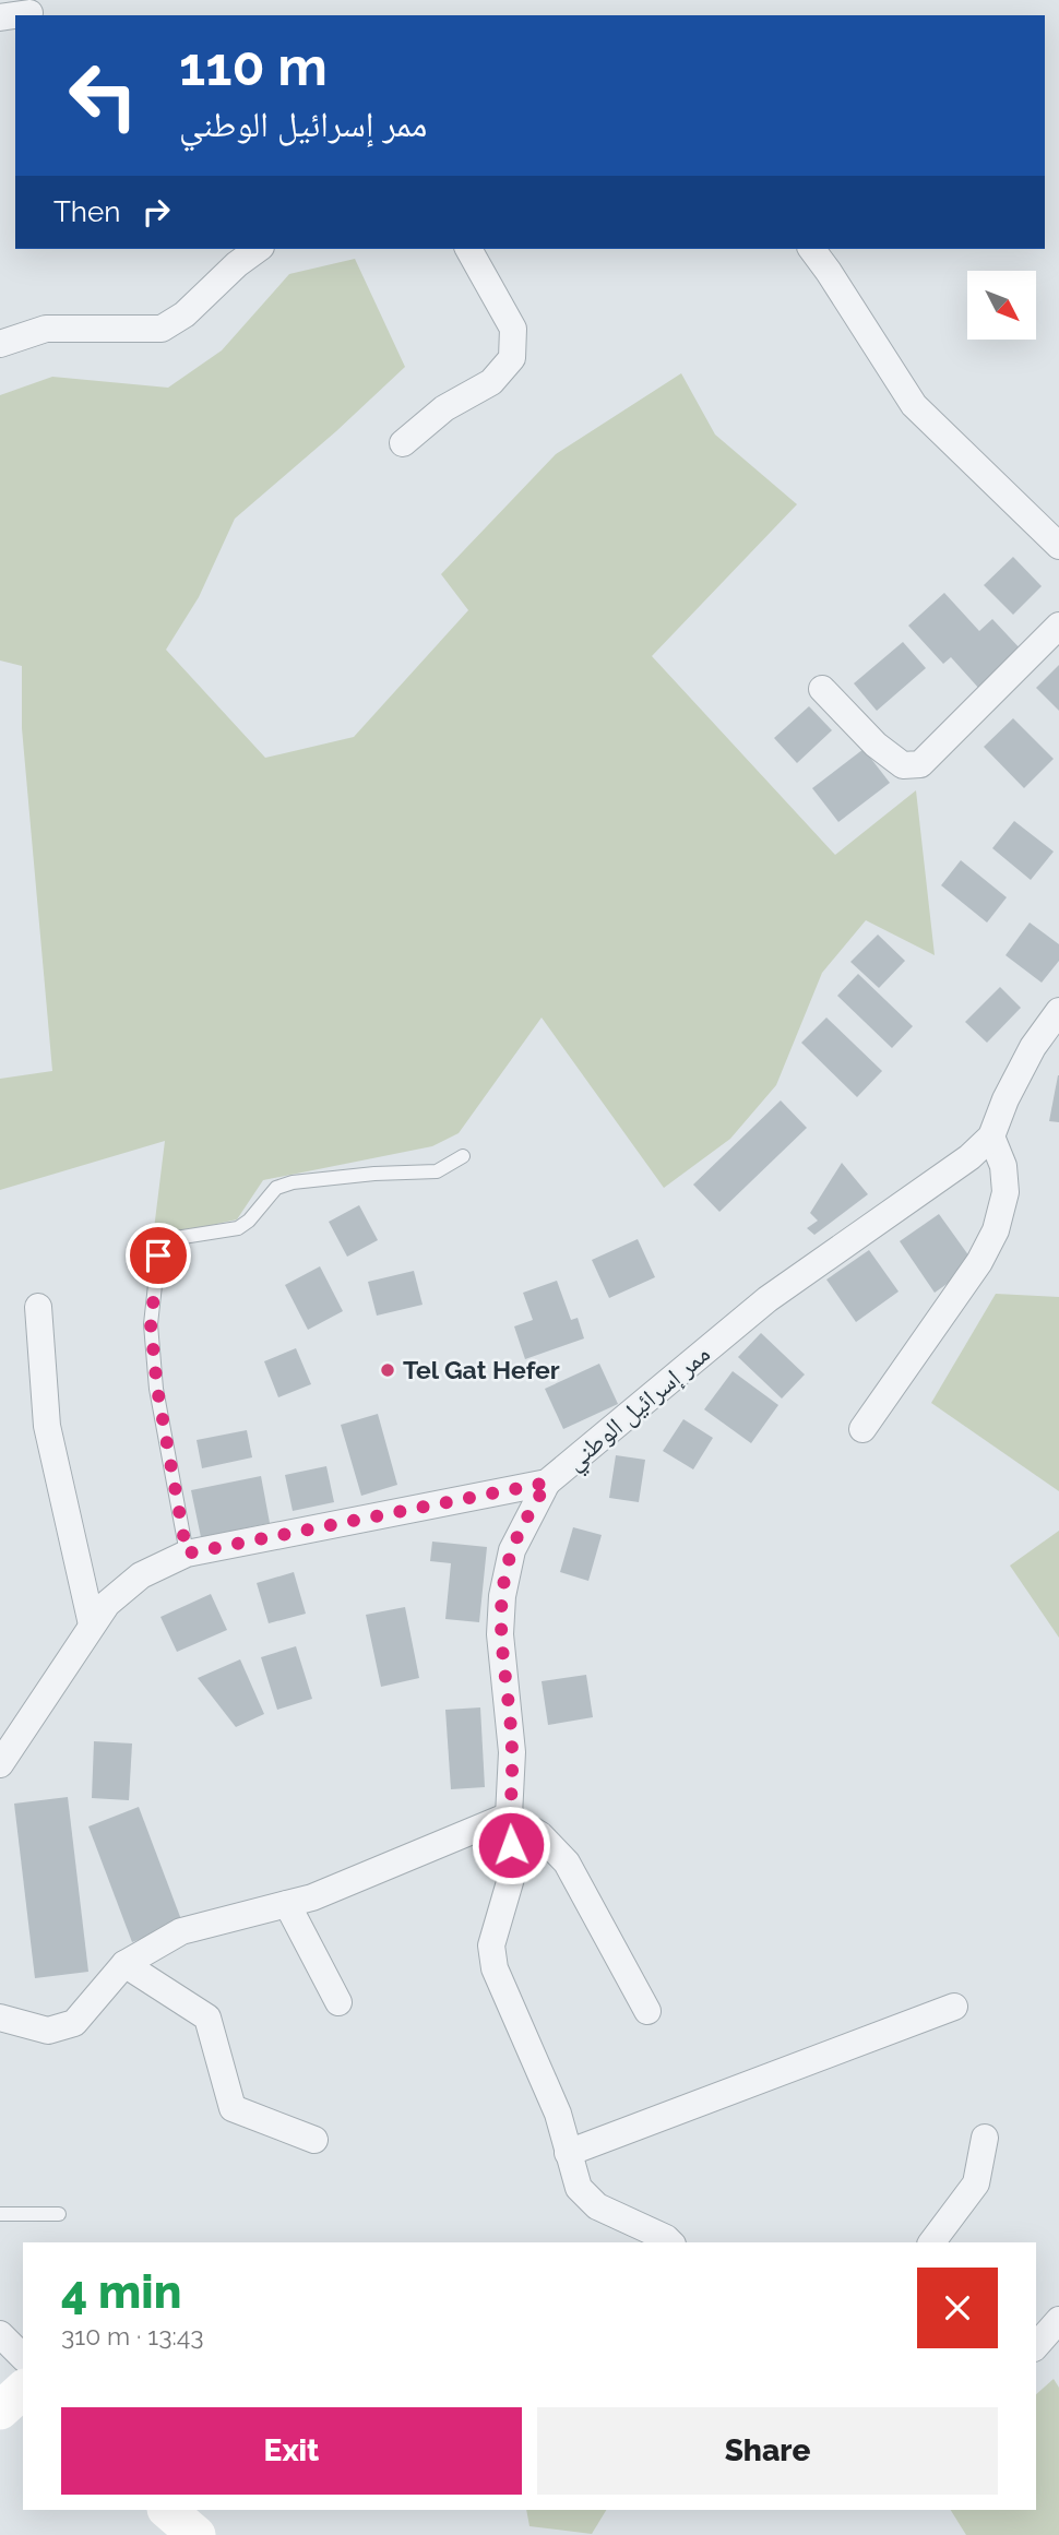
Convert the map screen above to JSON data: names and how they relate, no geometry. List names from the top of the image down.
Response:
{
  "streets": {
    "street": ["ممر إسرائيل الوطني"]
  },
  "places": ["Tel Gat Hefer"],
  "north": "bottom right",
  "page": {
    "turn": ["110 m", "ممر إسرائيل الوطني"],
    "then": "Then",
    "heading": ["4 min", "310 m · 13:43"],
    "buttons": ["Exit", "Share"]
  }
}
